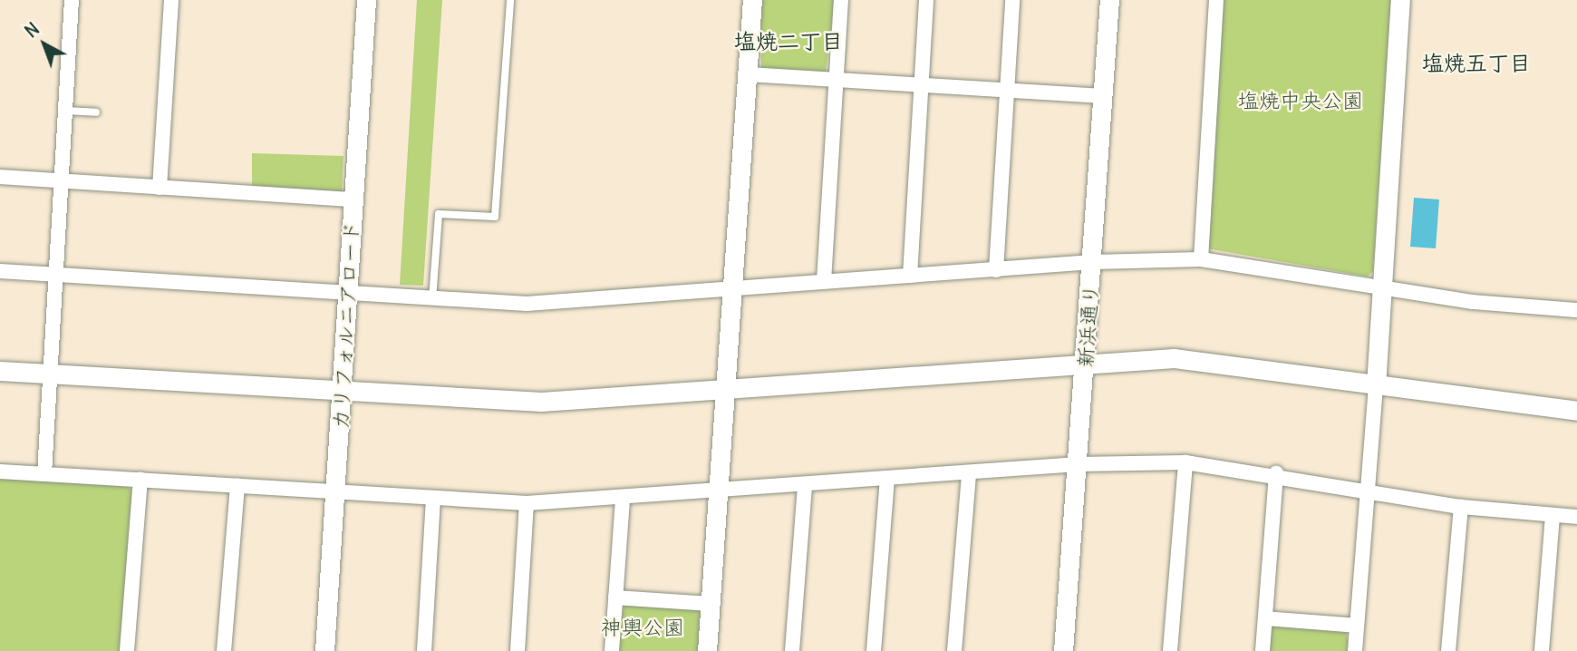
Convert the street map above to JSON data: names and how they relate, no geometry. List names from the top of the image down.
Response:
{
  "streets": {
    "street": ["カリフォルニアロード", "新浜通り"]
  },
  "districts": ["塩焼二丁目", "塩焼五丁目"],
  "parks": ["塩焼中央公園", "神輿公園"],
  "north": "top left"
}
